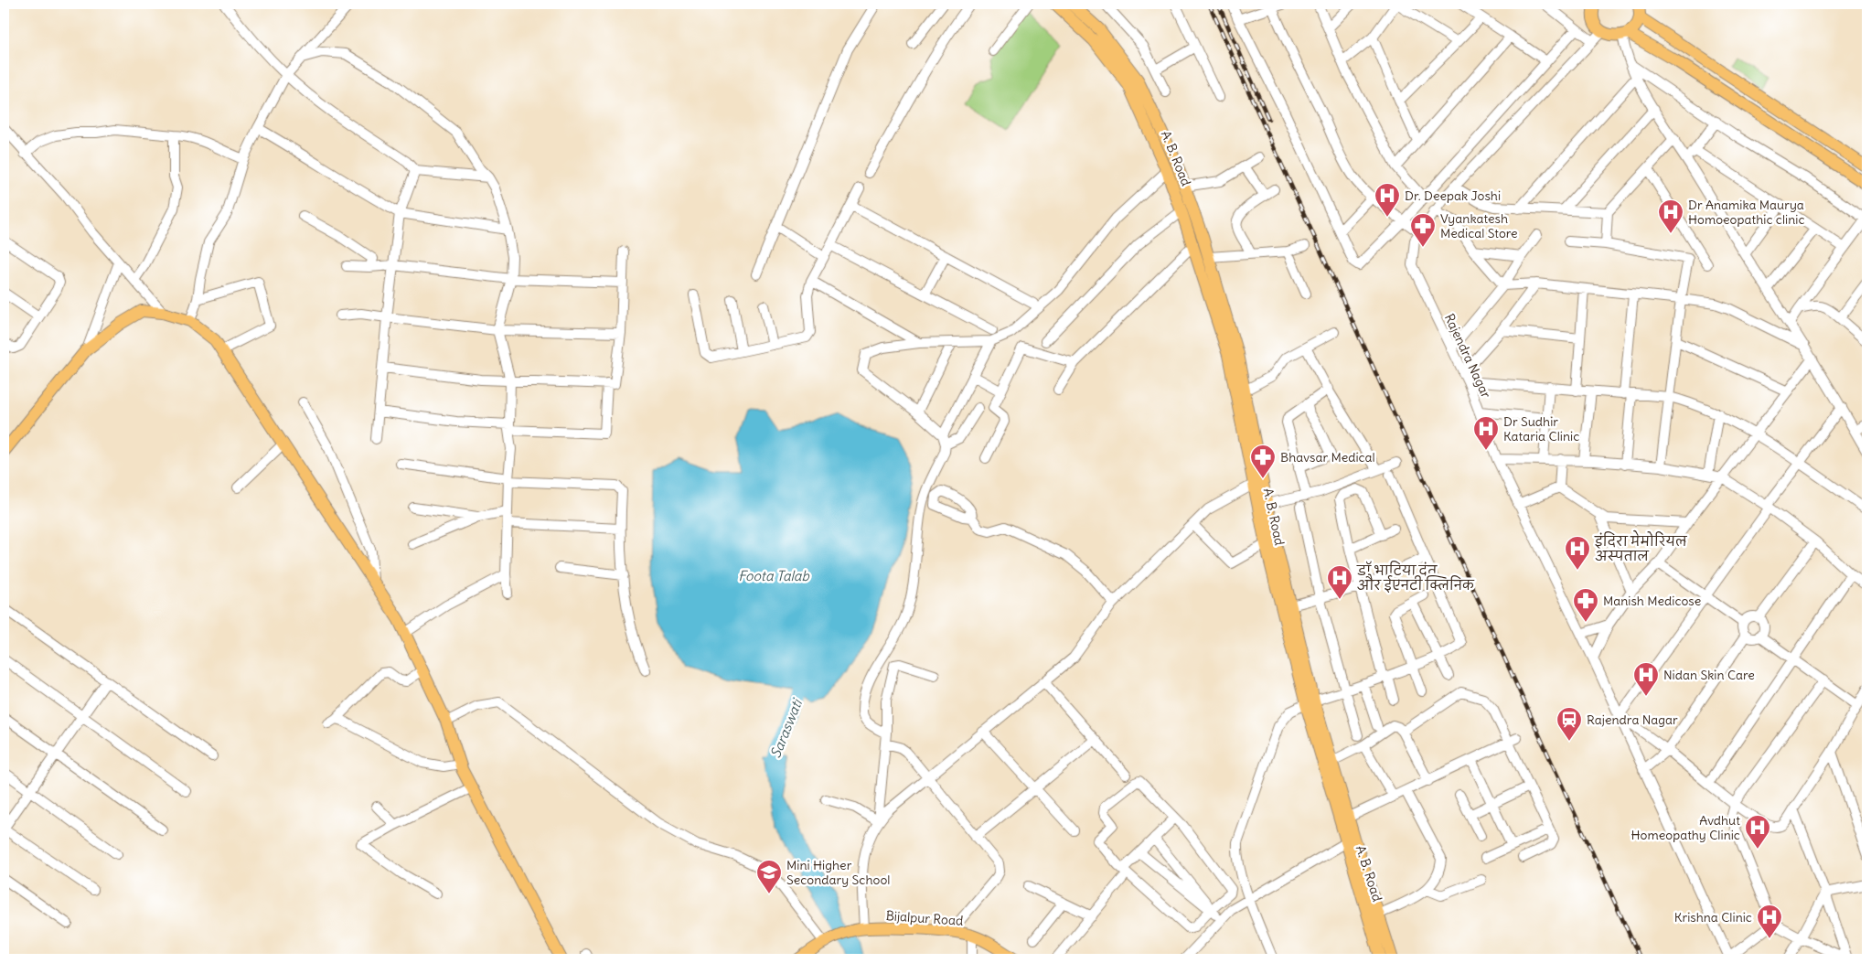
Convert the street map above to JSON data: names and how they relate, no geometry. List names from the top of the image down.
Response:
{
  "streets": {
    "main road": ["A. B. Road", "Bijalpur Road"],
    "street": ["Rajendra Nagar"]
  },
  "water": ["Foota Talab", "Saraswati"],
  "places": {
    "hospital": [
      "Dr. Deepak Joshi",
      "Dr Anamika Maurya Homoeopathic clinic",
      "Dr Sudhir Kataria Clinic",
      "इंदिरा मेमोरियल अस्पताल",
      "डॉ भाटिया दंत और ईएनटी क्लिनिक",
      "Nidan Skin Care",
      "Avdhut Homeopathy Clinic",
      "Krishna Clinic"
    ],
    "pharmacy": ["Vyankatesh Medical Store", "Bhavsar Medical", "Manish Medicose"],
    "station": ["Rajendra Nagar"],
    "school or university": ["Mini Higher Secondary School"]
  }
}
